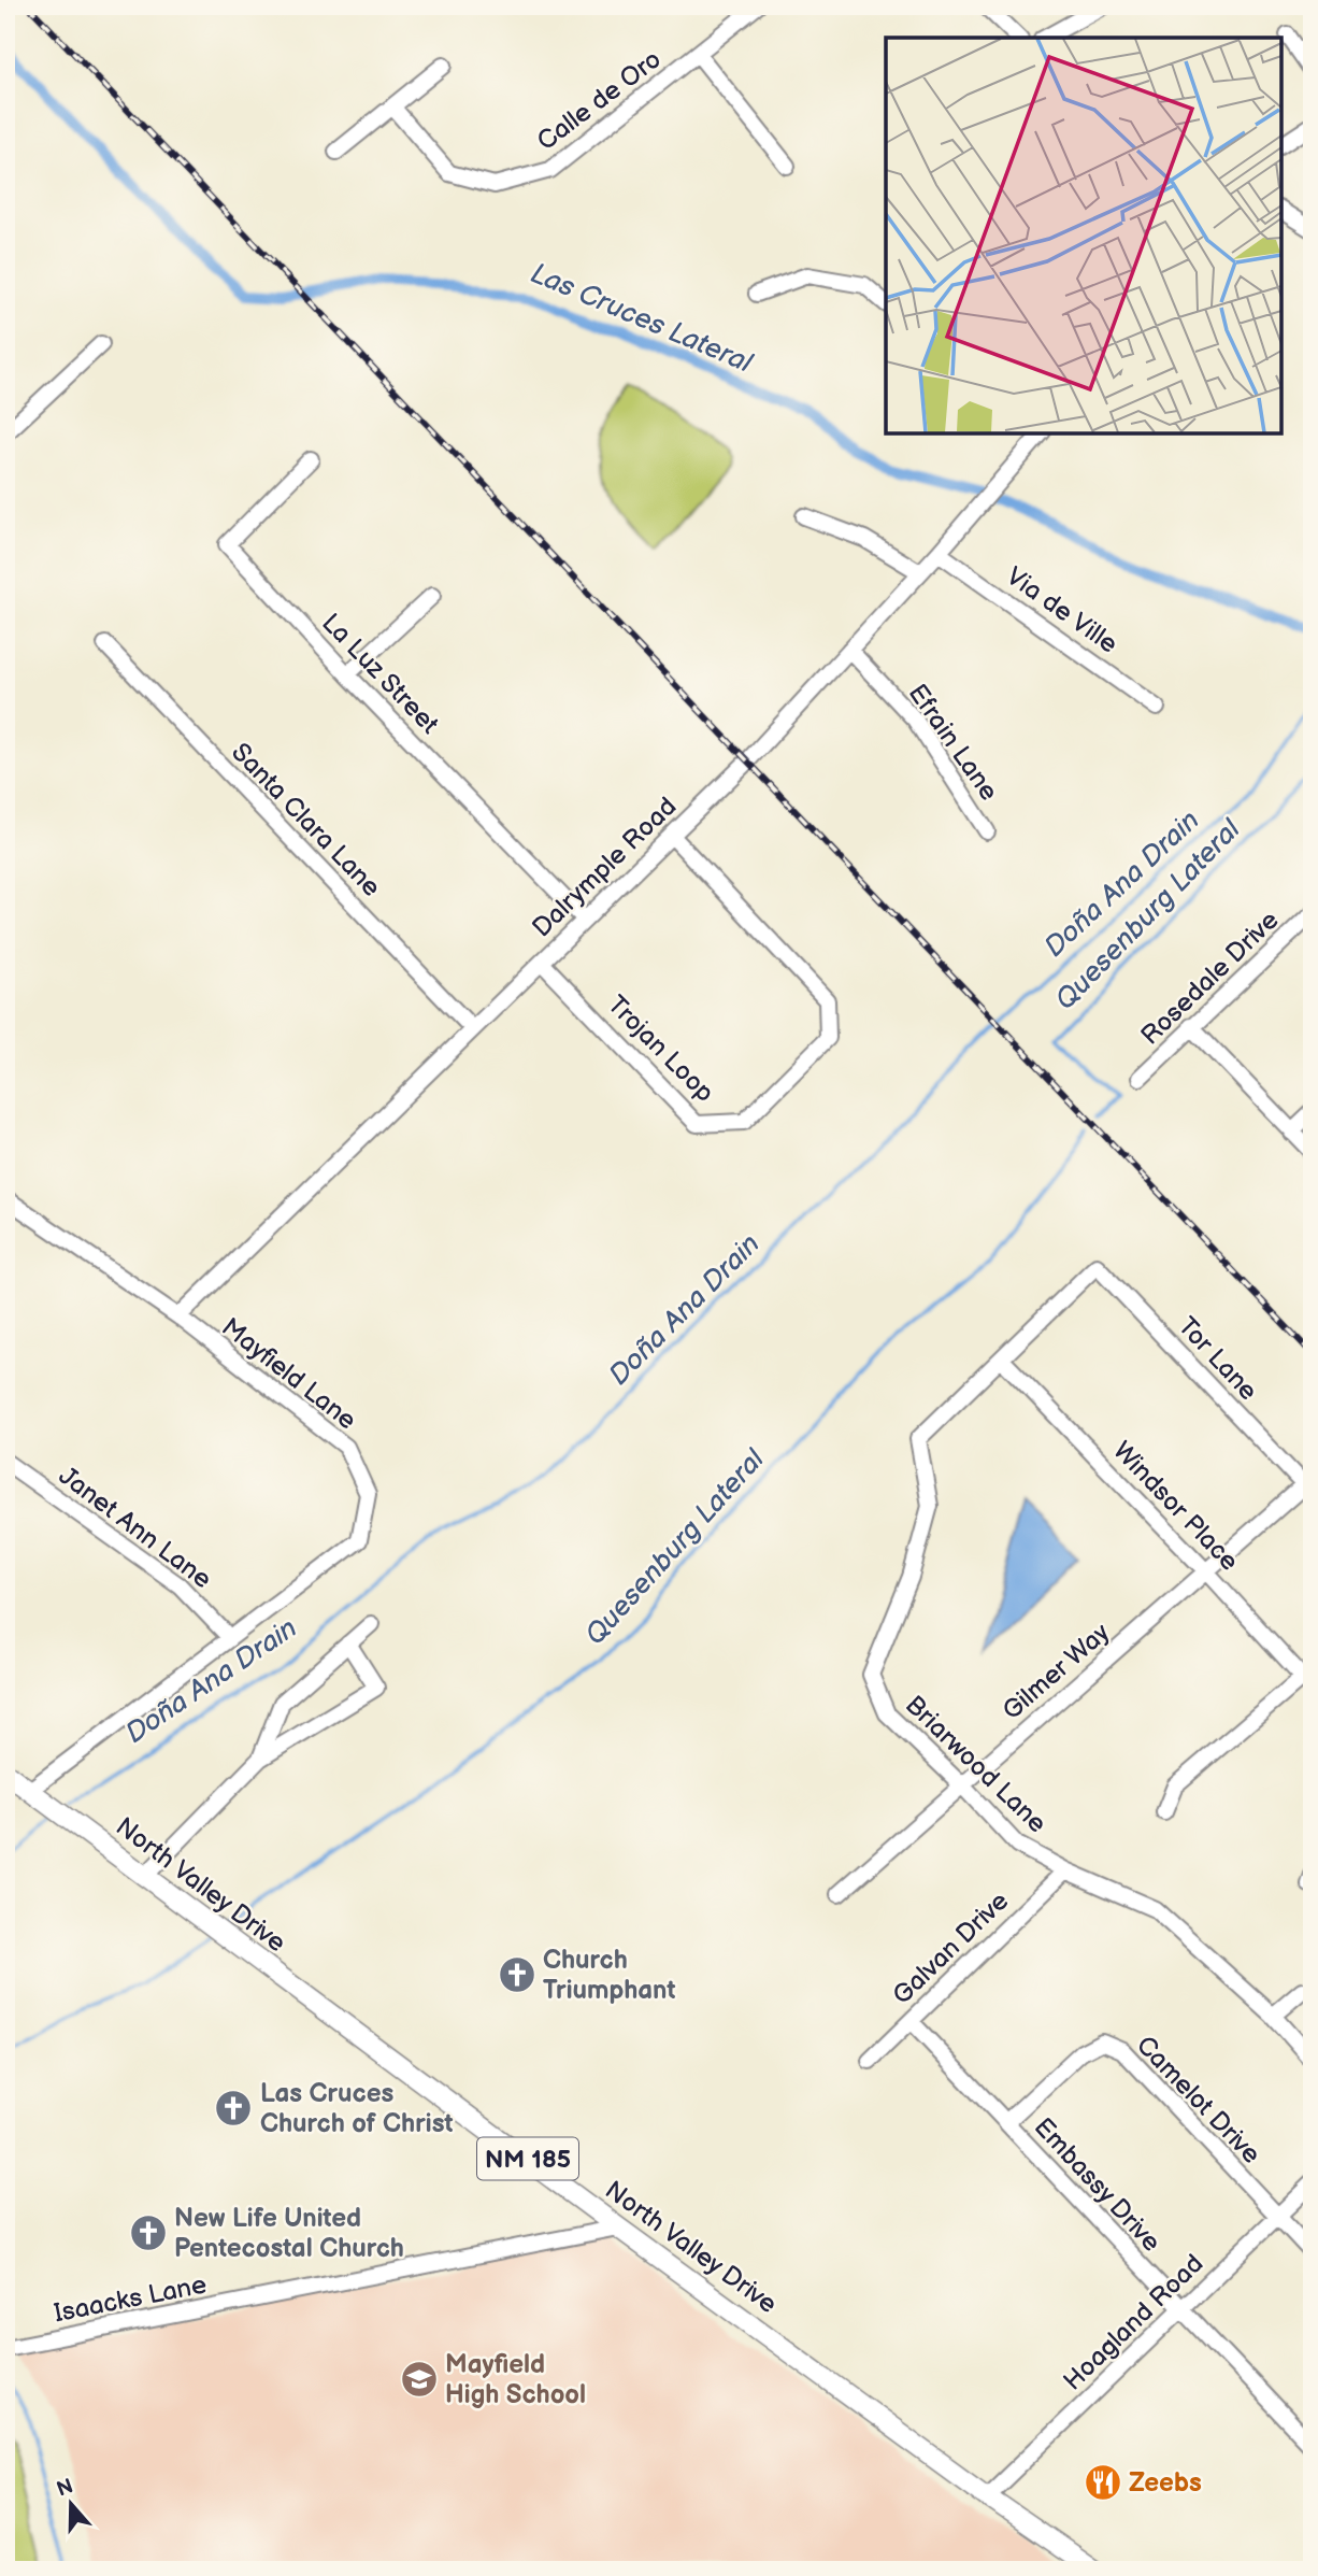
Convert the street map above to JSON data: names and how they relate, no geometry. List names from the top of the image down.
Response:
{
  "streets": {
    "main road": ["North Valley Drive", "NM 185"],
    "street": [
      "Calle de Oro",
      "Via de Ville",
      "La Luz Street",
      "Efrain Lane",
      "Santa Clara Lane",
      "Dalrymple Road",
      "Rosedale Drive",
      "Trojan Loop",
      "Tor Lane",
      "Mayfield Lane",
      "Windsor Place",
      "Janet Ann Lane",
      "Gilmer Way",
      "Briarwood Lane",
      "Galvan Drive",
      "Camelot Drive",
      "Embassy Drive",
      "Isaacks Lane",
      "Hoagland Road"
    ]
  },
  "crossings": [
    ["Via de Ville", "Dalrymple Road"],
    ["La Luz Street", "Dalrymple Road"],
    ["Efrain Lane", "Dalrymple Road"],
    ["Santa Clara Lane", "Dalrymple Road"],
    ["Dalrymple Road", "Trojan Loop"],
    ["Dalrymple Road", "Mayfield Lane"],
    ["Tor Lane", "Gilmer Way"],
    ["Tor Lane", "Briarwood Lane"],
    ["Mayfield Lane", "Janet Ann Lane"],
    ["Mayfield Lane", "North Valley Drive"],
    ["Windsor Place", "Gilmer Way"],
    ["Windsor Place", "Briarwood Lane"],
    ["Gilmer Way", "Briarwood Lane"],
    ["Briarwood Lane", "Galvan Drive"],
    ["North Valley Drive", "Isaacks Lane"],
    ["North Valley Drive", "Hoagland Road"],
    ["Galvan Drive", "Embassy Drive"],
    ["Camelot Drive", "Embassy Drive"],
    ["Camelot Drive", "Hoagland Road"],
    ["Embassy Drive", "Hoagland Road"]
  ],
  "water": ["Las Cruces Lateral", "Doña Ana Drain", "Quesenburg Lateral"],
  "places": {
    "church": ["Church Triumphant", "Las Cruces Church of Christ", "New Life United Pentecostal Church"],
    "school or university": ["Mayfield High School"],
    "restaurant": ["Zeebs"]
  },
  "north": "top"
}
